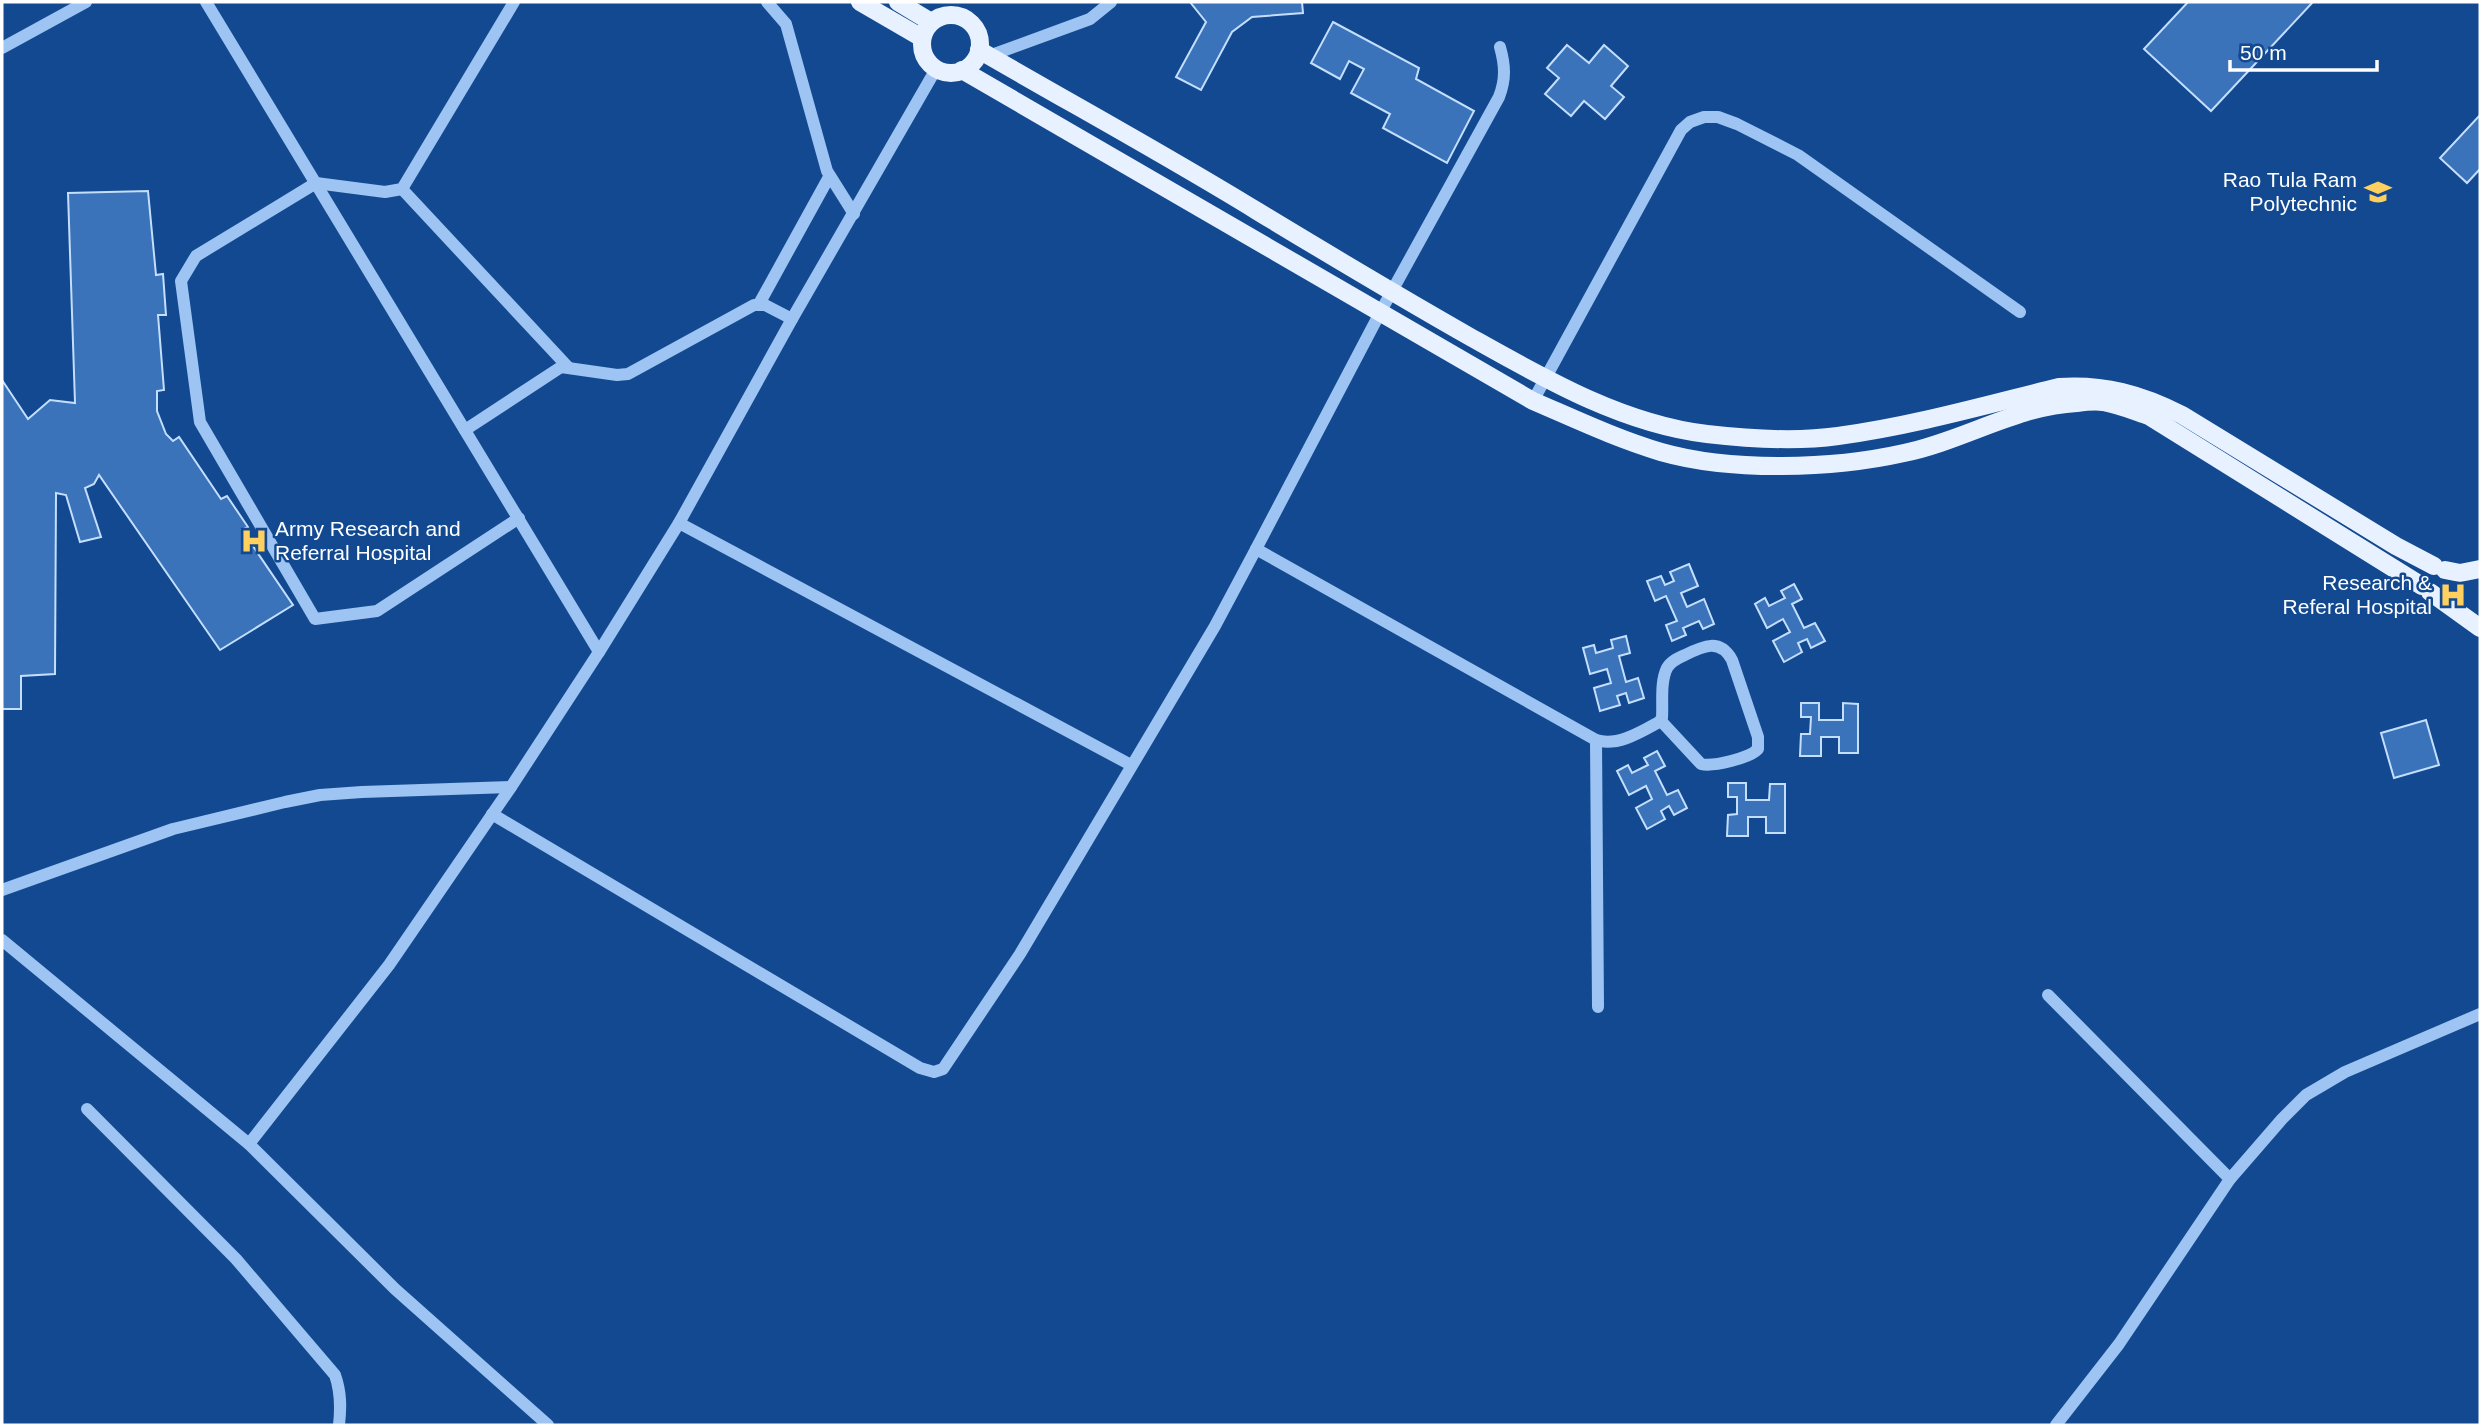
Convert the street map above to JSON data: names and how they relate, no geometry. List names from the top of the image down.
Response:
{
  "places": {
    "school or university": ["Rao Tula Ram Polytechnic"],
    "hospital": ["Army Research and Referral Hospital", "Research & Referal Hospital"]
  },
  "scale_bar": "50 m"
}
